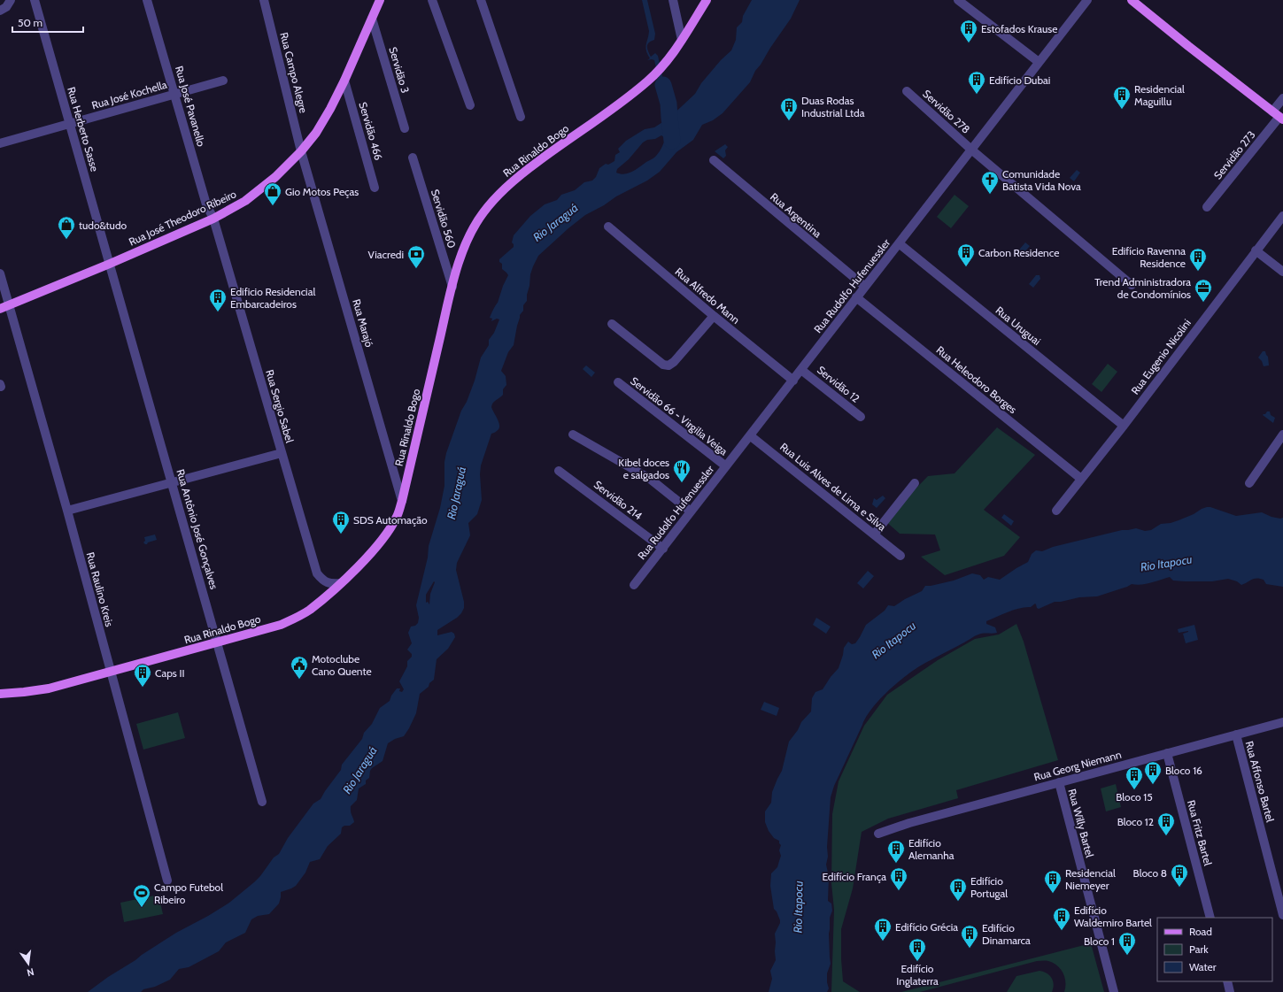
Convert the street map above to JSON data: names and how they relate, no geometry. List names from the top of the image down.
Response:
{
  "streets": {
    "main road": ["Rua Rinaldo Bogo", "Rua José Theodoro Ribeiro"],
    "street": [
      "Servidão 3",
      "Rua Campo Alegre",
      "Rua José Kochella",
      "Rua José Pavanello",
      "Servidão 278",
      "Rua Herberto Sasse",
      "Servidão 466",
      "Servidão 273",
      "Rua Argentina",
      "Servidão 560",
      "Rua Rudolfo Hufenuessler",
      "Rua Alfredo Mann",
      "Rua Marajó",
      "Rua Uruguai",
      "Rua Eugenio Nicolini",
      "Rua Heleodoro Borges",
      "Servidão 12",
      "Rua Sergio Sabel",
      "Servidão 66 - Virgilia Veiga",
      "Rua Luis Alves de Lima e Silva",
      "Servidão 214",
      "Rua Antônio José Gonçalves",
      "Rua Raulino Kreis",
      "Rua Georg Niemann",
      "Rua Affonso Bartel",
      "Rua Willy Bartel",
      "Rua Fritz Bartel"
    ]
  },
  "crossings": [
    ["Servidão 3", "Rua José Theodoro Ribeiro"],
    ["Rua Campo Alegre", "Rua José Theodoro Ribeiro"],
    ["Rua Campo Alegre", "Rua Marajó"],
    ["Rua José Kochella", "Rua José Pavanello"],
    ["Rua José Kochella", "Rua Herberto Sasse"],
    ["Rua José Pavanello", "Rua José Theodoro Ribeiro"],
    ["Rua José Pavanello", "Rua Sergio Sabel"],
    ["Servidão 278", "Rua Rudolfo Hufenuessler"],
    ["Rua Herberto Sasse", "Rua José Theodoro Ribeiro"],
    ["Rua Herberto Sasse", "Rua Antônio José Gonçalves"],
    ["Servidão 466", "Rua José Theodoro Ribeiro"],
    ["Rua Rinaldo Bogo", "Servidão 560"],
    ["Rua Rinaldo Bogo", "Rua Marajó"],
    ["Rua Rinaldo Bogo", "Rua Sergio Sabel"],
    ["Rua Rinaldo Bogo", "Rua Antônio José Gonçalves"],
    ["Rua Rinaldo Bogo", "Rua Raulino Kreis"],
    ["Rua Argentina", "Rua Rudolfo Hufenuessler"],
    ["Rua José Theodoro Ribeiro", "Rua Marajó"],
    ["Rua José Theodoro Ribeiro", "Rua Sergio Sabel"],
    ["Rua José Theodoro Ribeiro", "Rua Antônio José Gonçalves"],
    ["Rua José Theodoro Ribeiro", "Rua Raulino Kreis"],
    ["Rua Rudolfo Hufenuessler", "Rua Alfredo Mann"],
    ["Rua Rudolfo Hufenuessler", "Rua Uruguai"],
    ["Rua Rudolfo Hufenuessler", "Rua Heleodoro Borges"],
    ["Rua Rudolfo Hufenuessler", "Servidão 12"],
    ["Rua Rudolfo Hufenuessler", "Servidão 66 - Virgilia Veiga"],
    ["Rua Rudolfo Hufenuessler", "Rua Luis Alves de Lima e Silva"],
    ["Rua Rudolfo Hufenuessler", "Servidão 214"],
    ["Rua Uruguai", "Rua Eugenio Nicolini"],
    ["Rua Eugenio Nicolini", "Rua Heleodoro Borges"],
    ["Rua Georg Niemann", "Rua Affonso Bartel"],
    ["Rua Georg Niemann", "Rua Willy Bartel"],
    ["Rua Georg Niemann", "Rua Fritz Bartel"]
  ],
  "water": ["Rio Jaraguá", "Rio Itapocu"],
  "places": {
    "building": [
      "Estofados Krause",
      "Edifício Dubai",
      "Residencial Maguillu",
      "Duas Rodas Industrial Ltda",
      "Carbon Residence",
      "Edifício Ravenna Residence",
      "Edificio Residencial Embarcadeiros",
      "SDS Automação",
      "Caps II",
      "Bloco 16",
      "Bloco 15",
      "Bloco 12",
      "Edifício Alemanha",
      "Bloco 8",
      "Edifício França",
      "Residencial Niemeyer",
      "Edifício Portugal",
      "Edifício Waldemiro Bartel",
      "Edifício Grécia",
      "Edifício Dinamarca",
      "Bloco 1",
      "Edifício Inglaterra"
    ],
    "church": ["Comunidade Batista Vida Nova"],
    "shop": ["Gio Motos Peças", "tudo&tudo"],
    "bank": ["Viacredi"],
    "office": ["Trend Administradora de Condomínios"],
    "restaurant": ["Kibel doces e salgados"],
    "public building": ["Motoclube Cano Quente"],
    "sports": ["Campo Futebol Ribeiro"]
  },
  "legend": ["Road", "Park", "Water"],
  "scale_bar": "50 m",
  "north": "bottom"
}
